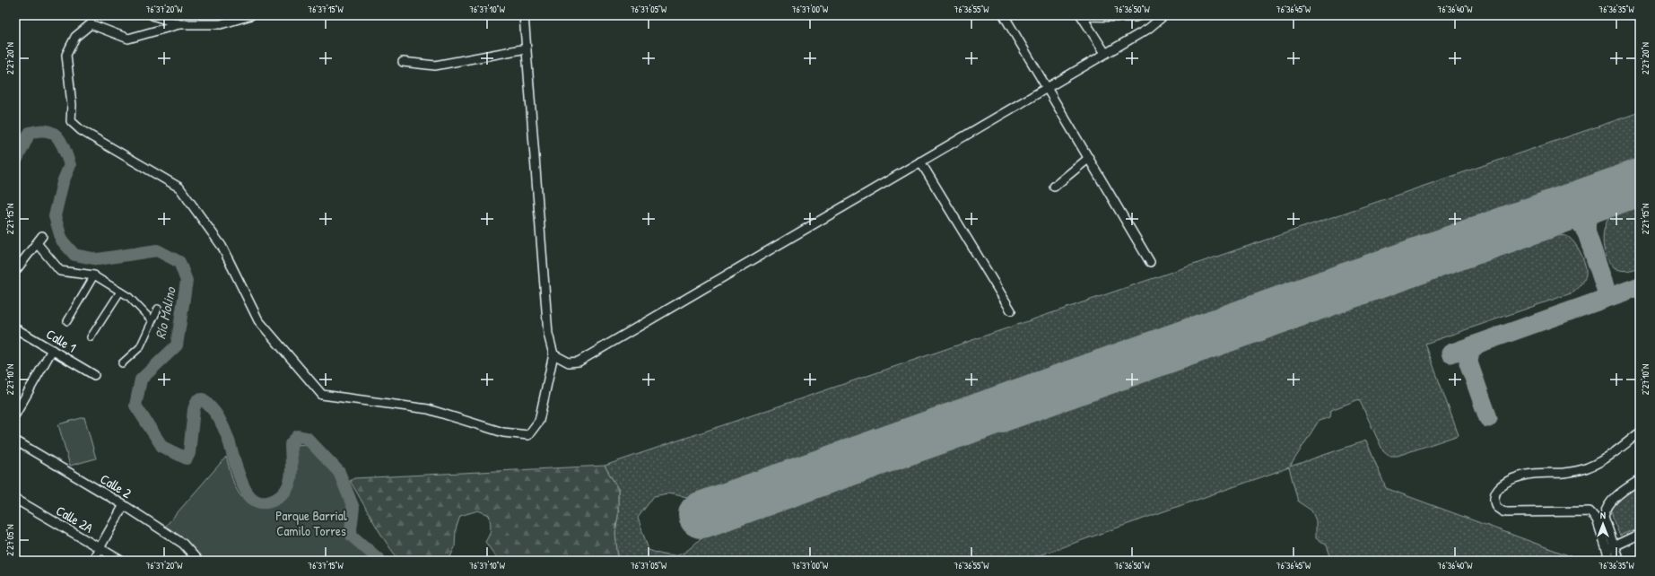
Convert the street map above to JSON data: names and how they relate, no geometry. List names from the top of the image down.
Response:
{
  "streets": {
    "street": ["Calle 1", "Calle 2", "Calle 2A"]
  },
  "water": ["Río Molino"],
  "parks": ["Parque Barrial Camilo Torres"],
  "north": "top",
  "coordinates": [
    "76°37'20\"W",
    "76°37'15\"W",
    "76°37'10\"W",
    "76°37'05\"W",
    "76°37'00\"W",
    "76°36'55\"W",
    "76°36'50\"W",
    "76°36'45\"W",
    "76°36'40\"W",
    "76°36'35\"W",
    "2°27'20\"N",
    "2°27'15\"N",
    "2°27'10\"N",
    "2°27'05\"N"
  ]
}
